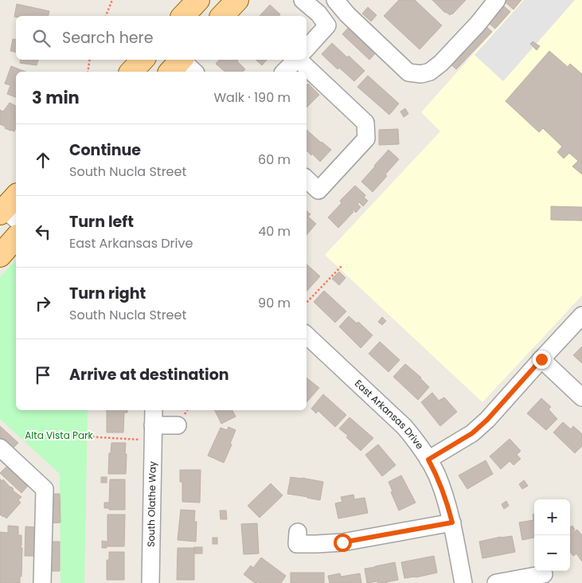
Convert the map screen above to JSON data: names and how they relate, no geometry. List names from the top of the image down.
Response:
{
  "streets": {
    "street": ["East Arkansas Drive", "South Olathe Way"]
  },
  "parks": ["Alta Vista Park"],
  "page": {
    "search": "Search here",
    "heading": ["3 min", "Walk · 190 m"],
    "list": [
      ["Continue", "South Nucla Street", "60 m"],
      ["Turn left", "East Arkansas Drive", "40 m"],
      ["Turn right", "South Nucla Street", "90 m"],
      "Arrive at destination"
    ],
    "map_buttons": ["+", "−"]
  }
}
